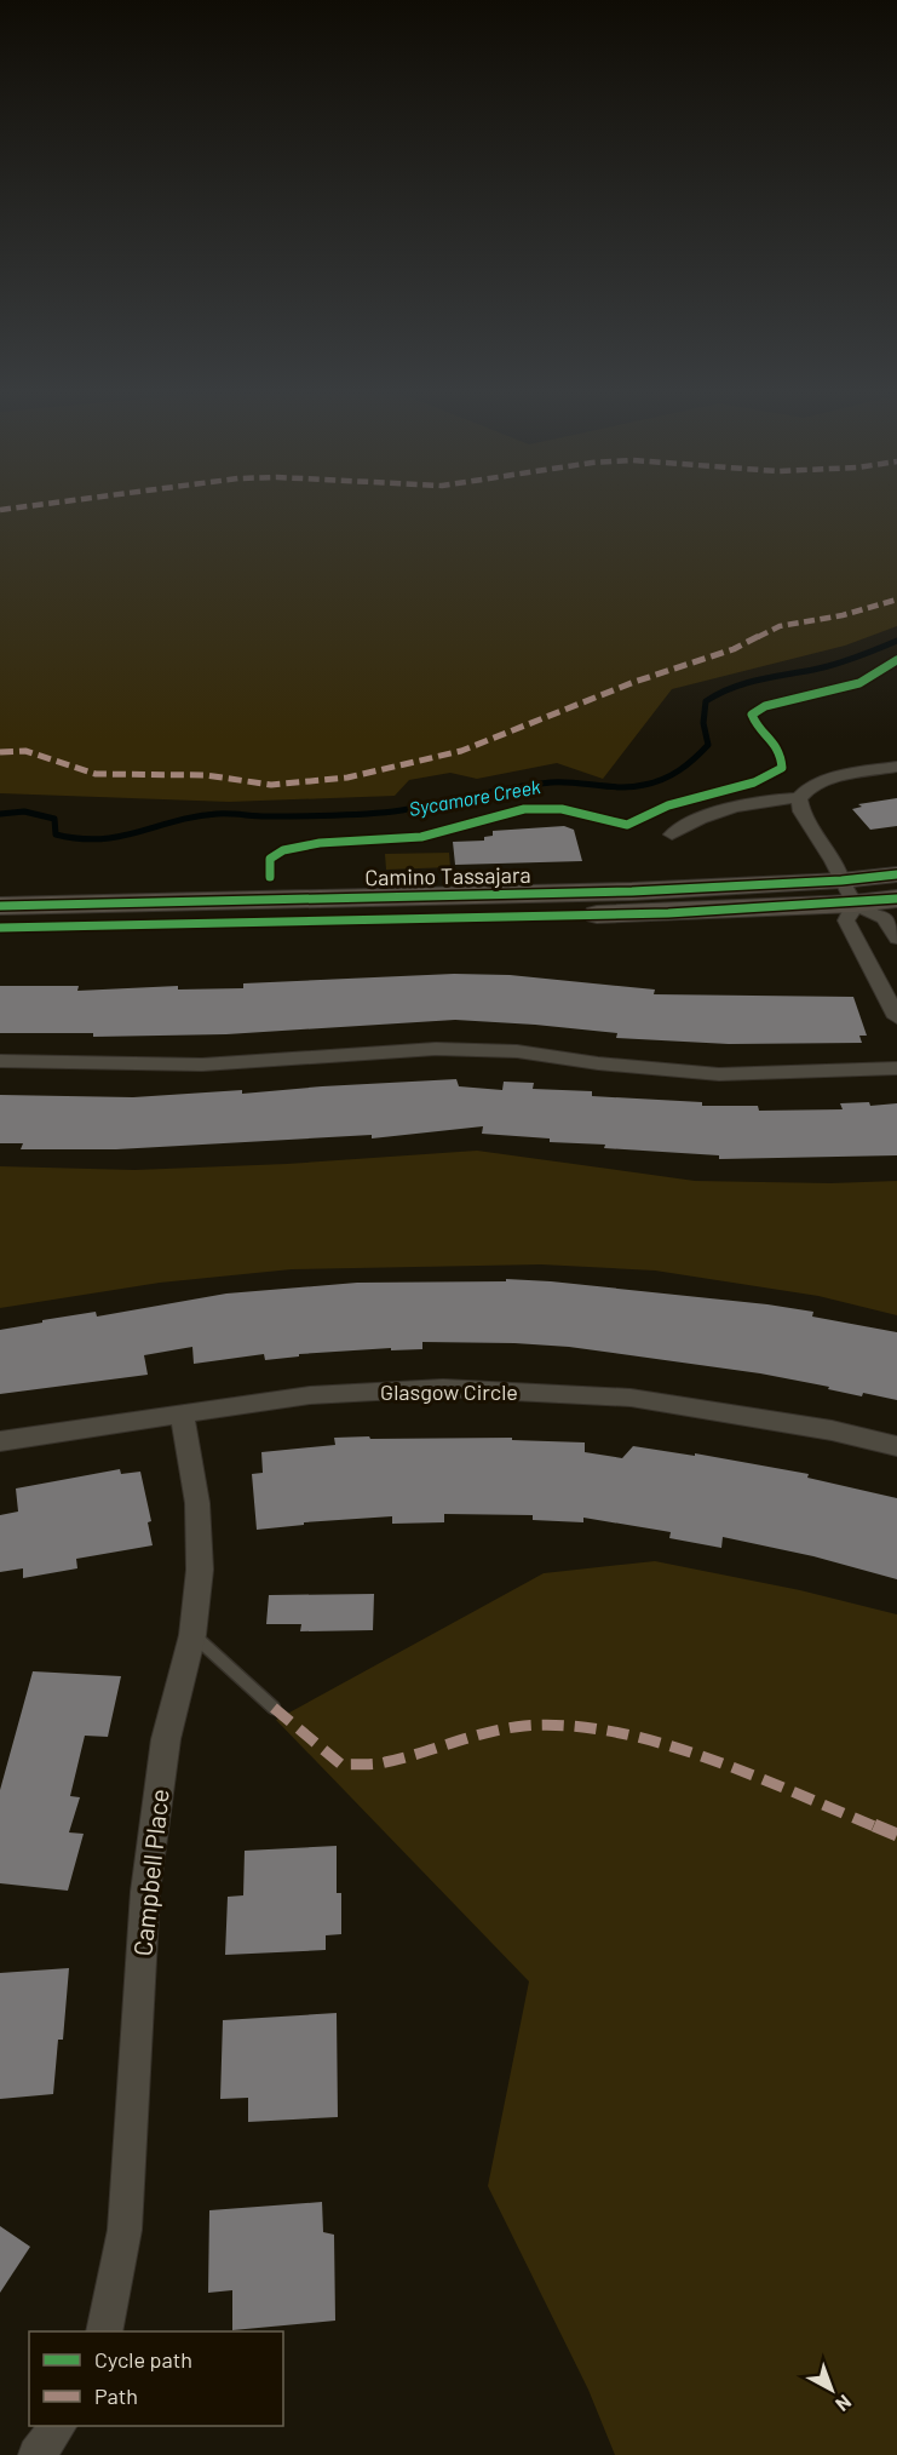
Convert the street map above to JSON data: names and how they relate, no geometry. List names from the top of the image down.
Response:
{
  "streets": {
    "main road": ["Camino Tassajara"],
    "street": ["Glasgow Circle", "Campbell Place"]
  },
  "crossings": [
    ["Glasgow Circle", "Campbell Place"]
  ],
  "water": ["Sycamore Creek"],
  "legend": ["Cycle path", "Path"],
  "north": "bottom right"
}
